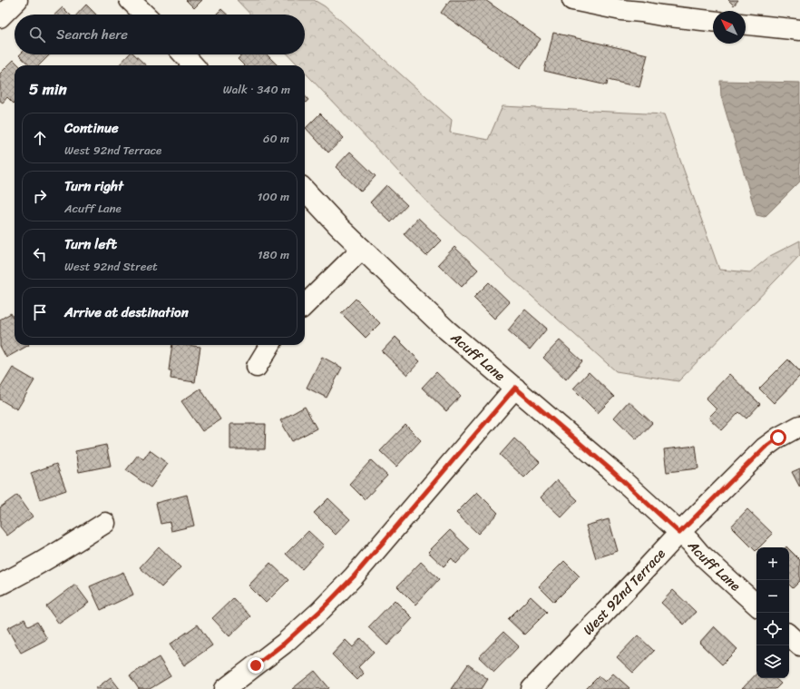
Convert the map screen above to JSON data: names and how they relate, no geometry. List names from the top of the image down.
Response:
{
  "streets": {
    "street": ["Acuff Lane", "West 92nd Terrace"]
  },
  "crossings": [
    ["Acuff Lane", "West 92nd Terrace"]
  ],
  "north": "top left",
  "page": {
    "search": "Search here",
    "heading": ["5 min", "Walk · 340 m"],
    "list": [
      ["Continue", "West 92nd Terrace", "60 m"],
      ["Turn right", "Acuff Lane", "100 m"],
      ["Turn left", "West 92nd Street", "180 m"],
      "Arrive at destination"
    ],
    "map_buttons": ["+", "−"]
  }
}
